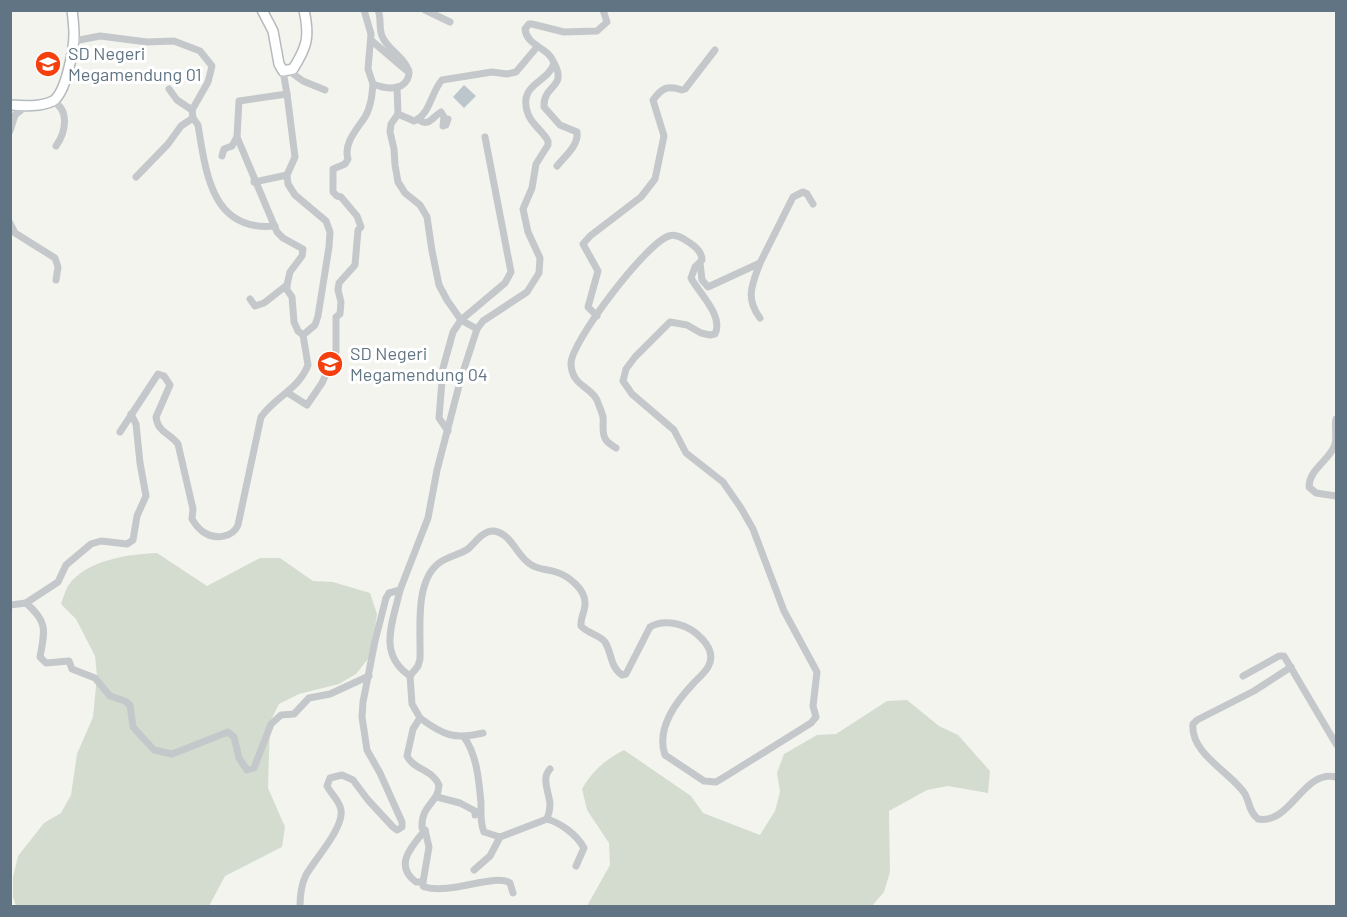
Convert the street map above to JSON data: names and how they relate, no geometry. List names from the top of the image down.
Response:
{
  "places": {
    "school or university": ["SD Negeri Megamendung 01", "SD Negeri Megamendung 04"]
  }
}
